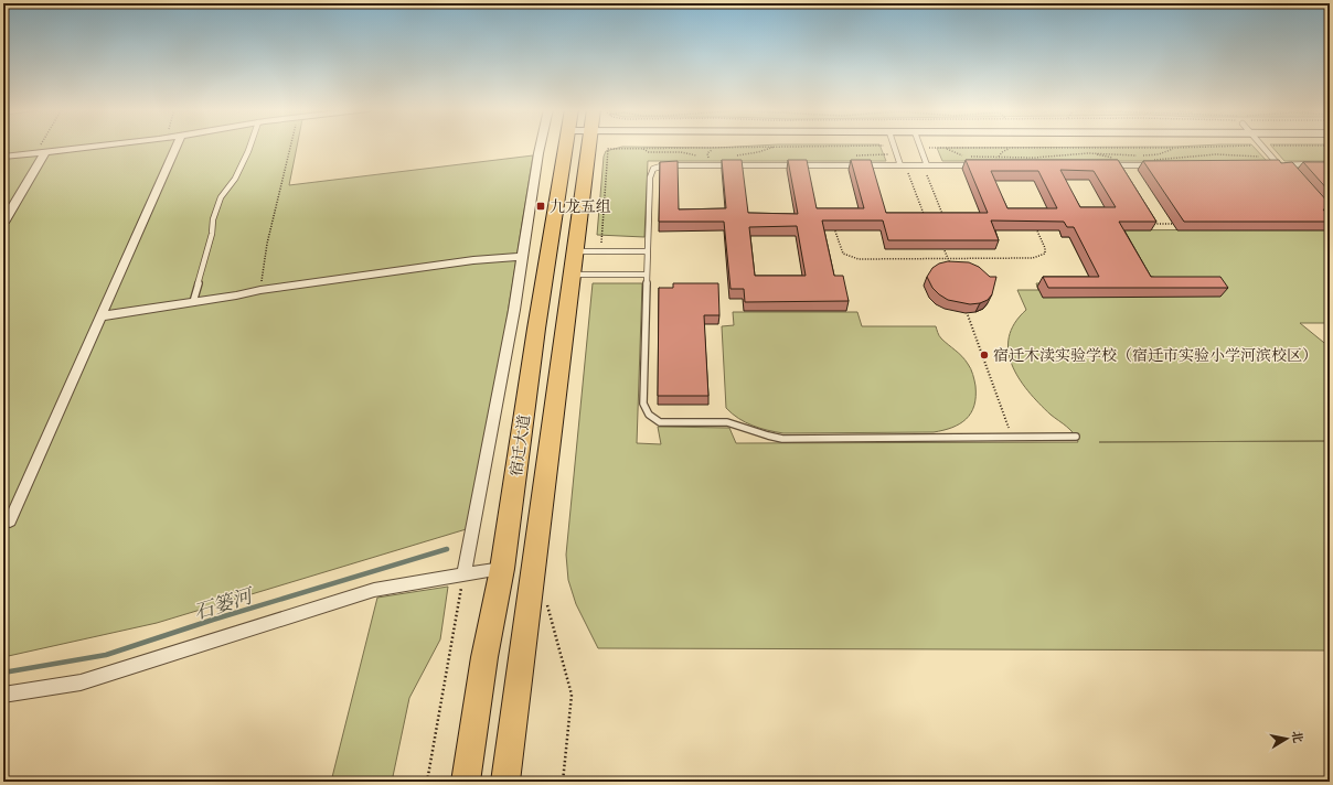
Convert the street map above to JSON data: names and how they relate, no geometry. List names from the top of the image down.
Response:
{
  "streets": {
    "main road": ["宿迁大道"]
  },
  "water": ["石篓河"],
  "places": {
    "transit": ["九龙五组"],
    "other": ["宿迁木渎实验学校（宿迁市实验小学河滨校区）"]
  },
  "north": "right"
}
